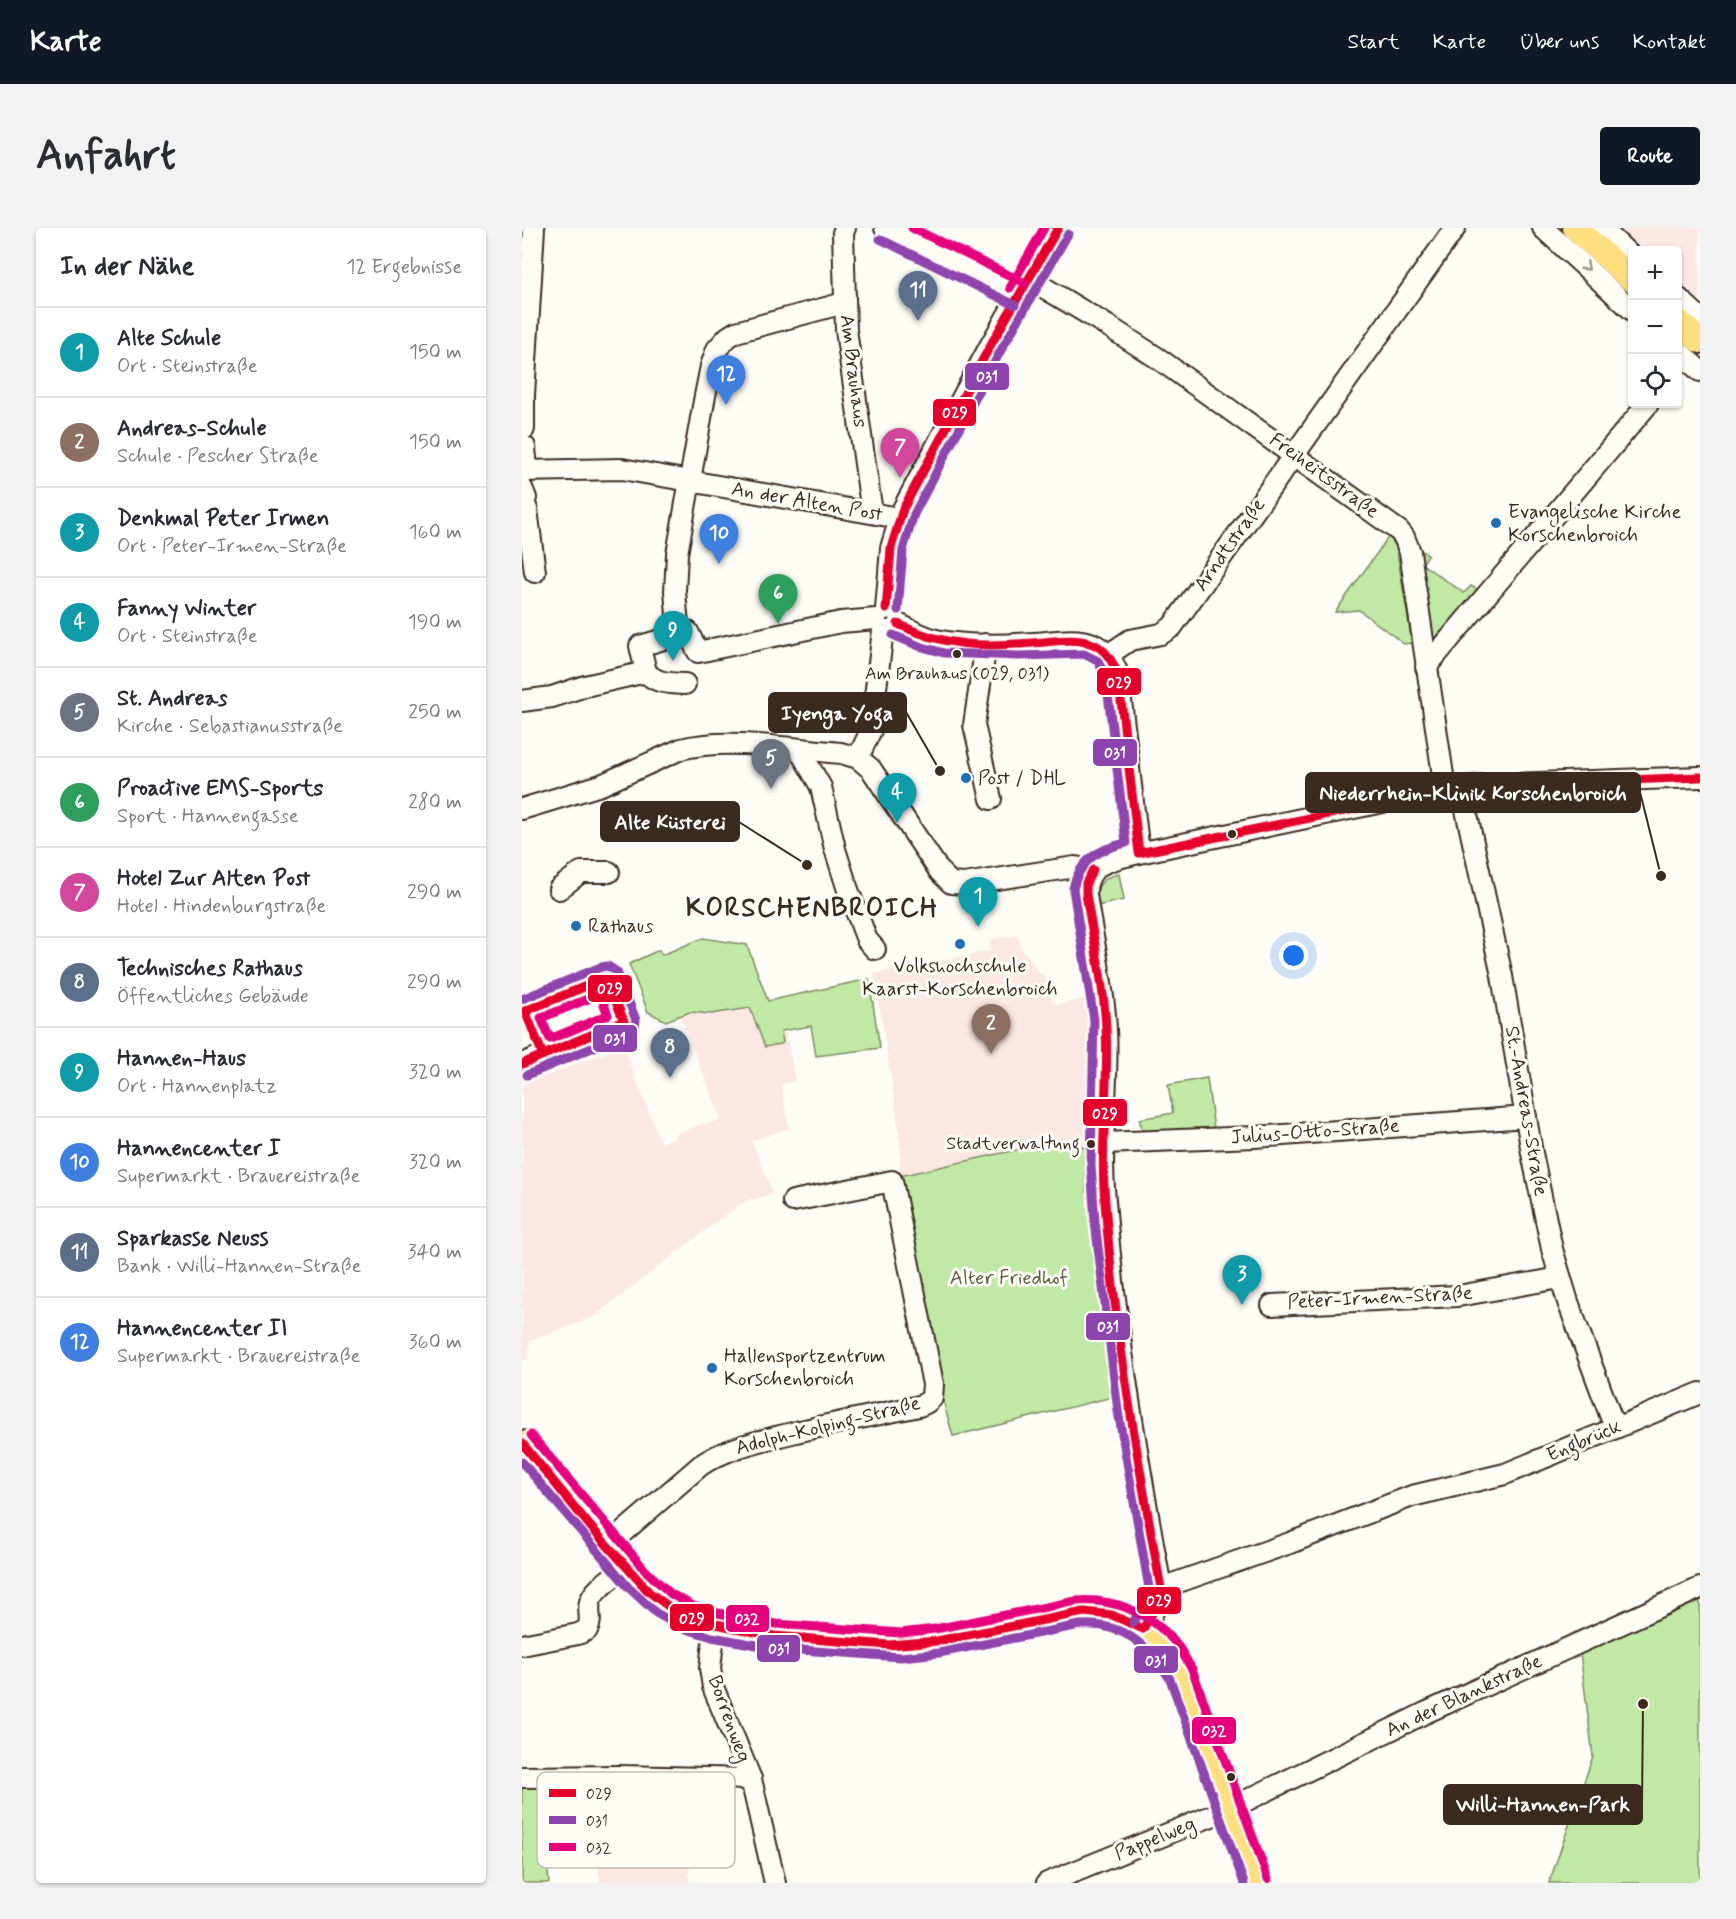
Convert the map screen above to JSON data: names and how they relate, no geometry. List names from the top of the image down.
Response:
{
  "streets": {
    "street": [
      "Am Brauhaus",
      "Freiheitsstraße",
      "An der Alten Post",
      "Arndtstraße",
      "St.-Andreas-Straße",
      "Julius-Otto-Straße",
      "Peter-Irmen-Straße",
      "Adolph-Kolping-Straße",
      "Engbrück",
      "An der Blankstraße",
      "Borrenweg",
      "Pappelweg"
    ]
  },
  "crossings": [
    ["Am Brauhaus", "An der Alten Post"],
    ["Freiheitsstraße", "Arndtstraße"],
    ["Freiheitsstraße", "St.-Andreas-Straße"],
    ["St.-Andreas-Straße", "Julius-Otto-Straße"],
    ["St.-Andreas-Straße", "Peter-Irmen-Straße"],
    ["St.-Andreas-Straße", "Engbrück"],
    ["An der Blankstraße", "Pappelweg"]
  ],
  "districts": ["KORSCHENBROICH"],
  "parks": ["Alter Friedhof"],
  "places": [
    "Evangelische Kirche Korschenbroich",
    "Am Brauhaus (029, 031)",
    "Iyenga Yoga",
    "Post / DHL",
    "Alte Küsterei",
    "Niederrhein-Klinik Korschenbroich",
    "Rathaus",
    "Volkshochschule Kaarst-Korschenbroich",
    "Stadtverwaltung",
    "Hallensportzentrum Korschenbroich",
    "Willi-Hannen-Park"
  ],
  "lines": ["transit line 029", "transit line 032", "transit line 031"],
  "legend": ["029", "031", "032"],
  "page": {
    "header": "Karte",
    "nav": [
      "Start",
      "Karte",
      "Über uns",
      "Kontakt"
    ],
    "buttons": "Route",
    "title": "Anfahrt",
    "heading": ["In der Nähe", "12 Ergebnisse"],
    "map_buttons": ["+", "−"],
    "pins": [
      "11",
      "12",
      "7",
      "10",
      "6",
      "9",
      "5",
      "4",
      "1",
      "2",
      "8",
      "3"
    ],
    "list": [
      {
        "mark": "1",
        "name": "Alte Schule",
        "note": "Ort · Steinstraße",
        "value": "150 m"
      },
      {
        "mark": "2",
        "name": "Andreas-Schule",
        "note": "Schule · Pescher Straße",
        "value": "150 m"
      },
      {
        "mark": "3",
        "name": "Denkmal Peter Irmen",
        "note": "Ort · Peter-Irmen-Straße",
        "value": "160 m"
      },
      {
        "mark": "4",
        "name": "Fanny Winter",
        "note": "Ort · Steinstraße",
        "value": "190 m"
      },
      {
        "mark": "5",
        "name": "St. Andreas",
        "note": "Kirche · Sebastianusstraße",
        "value": "250 m"
      },
      {
        "mark": "6",
        "name": "Proactive EMS-Sports",
        "note": "Sport · Hannengasse",
        "value": "280 m"
      },
      {
        "mark": "7",
        "name": "Hotel Zur Alten Post",
        "note": "Hotel · Hindenburgstraße",
        "value": "290 m"
      },
      {
        "mark": "8",
        "name": "Technisches Rathaus",
        "note": "Öffentliches Gebäude",
        "value": "290 m"
      },
      {
        "mark": "9",
        "name": "Hannen-Haus",
        "note": "Ort · Hannenplatz",
        "value": "320 m"
      },
      {
        "mark": "10",
        "name": "Hannencenter I",
        "note": "Supermarkt · Brauereistraße",
        "value": "320 m"
      },
      {
        "mark": "11",
        "name": "Sparkasse Neuss",
        "note": "Bank · Willi-Hannen-Straße",
        "value": "340 m"
      },
      {
        "mark": "12",
        "name": "Hannencenter II",
        "note": "Supermarkt · Brauereistraße",
        "value": "360 m"
      }
    ]
  }
}
